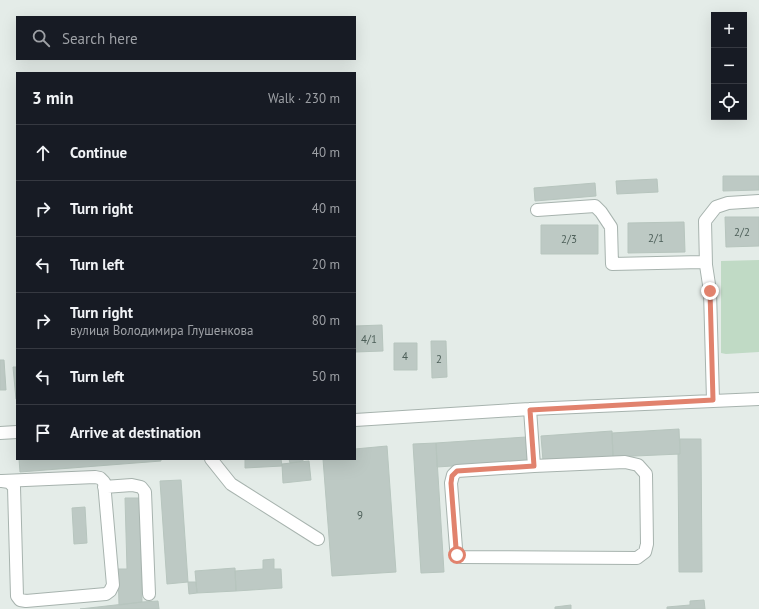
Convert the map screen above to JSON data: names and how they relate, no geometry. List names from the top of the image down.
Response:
{
  "house_numbers": [
    "2/2",
    "2/1",
    "2/3",
    "4/1",
    "4",
    "2",
    "9"
  ],
  "page": {
    "map_buttons": ["+", "−"],
    "search": "Search here",
    "heading": ["3 min", "Walk · 230 m"],
    "list": [
      ["Continue", "40 m"],
      ["Turn right", "40 m"],
      ["Turn left", "20 m"],
      ["Turn right", "вулиця Володимира Глушенкова", "80 m"],
      ["Turn left", "50 m"],
      "Arrive at destination"
    ]
  }
}
